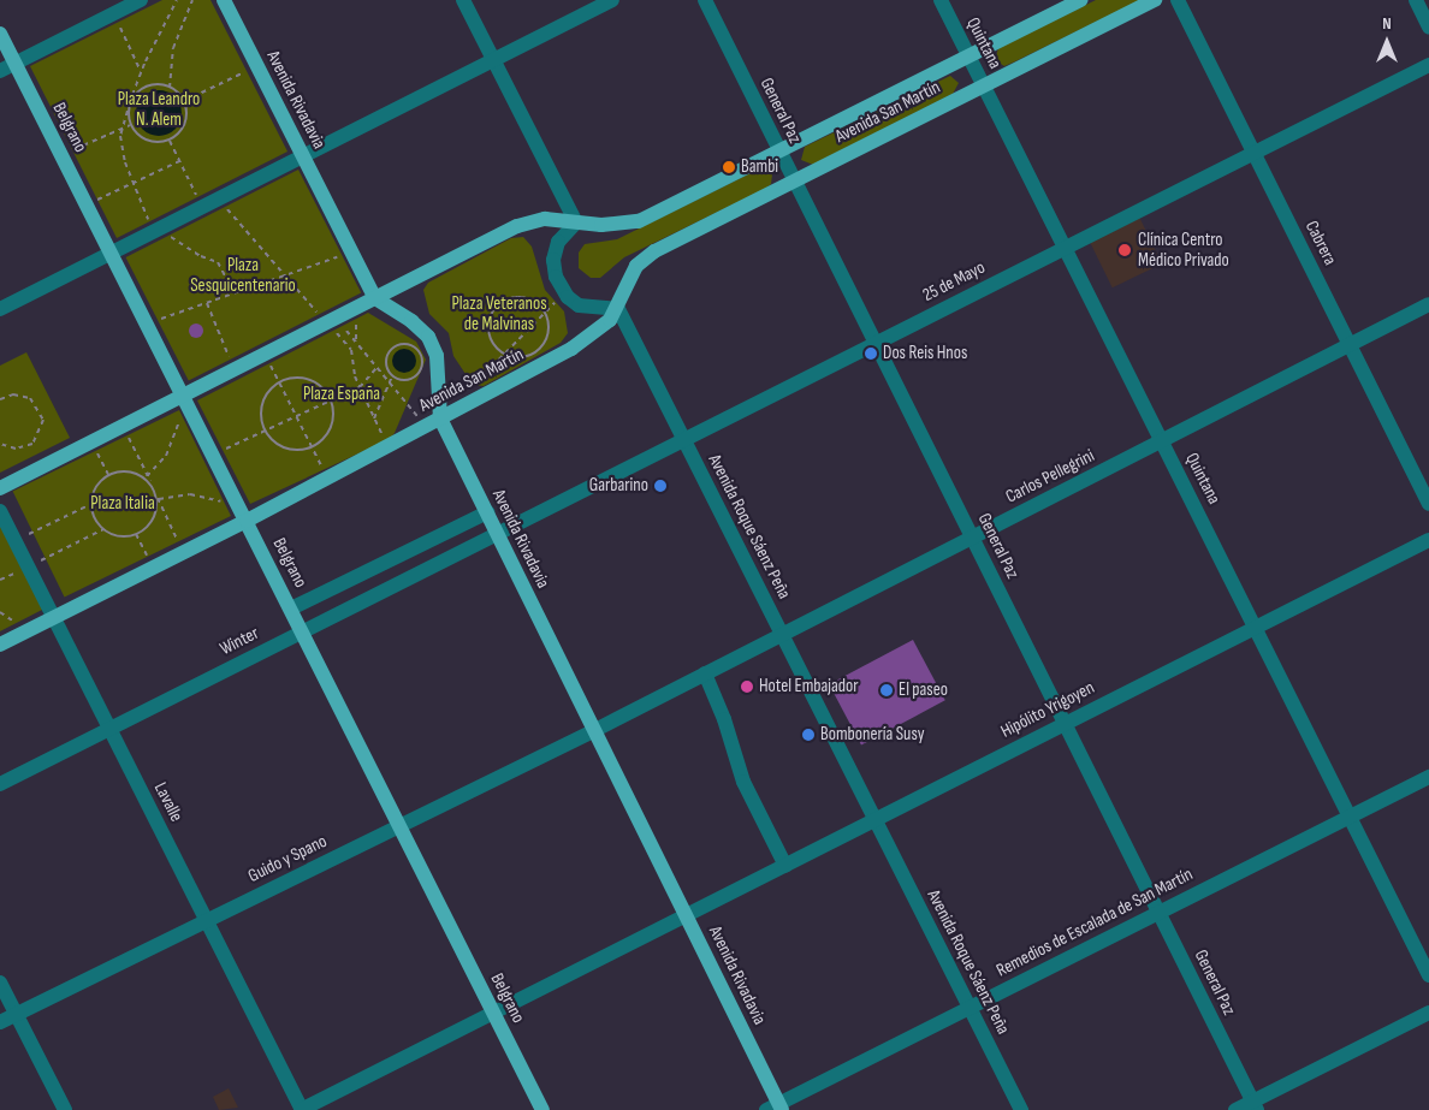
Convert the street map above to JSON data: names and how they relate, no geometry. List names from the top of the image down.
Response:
{
  "streets": {
    "main road": ["Avenida Rivadavia", "Avenida San Martín", "Belgrano"],
    "street": [
      "Quintana",
      "General Paz",
      "Cabrera",
      "25 de Mayo",
      "Carlos Pellegrini",
      "Avenida Roque Sáenz Peña",
      "Winter",
      "Hipólito Yrigoyen",
      "Lavalle",
      "Guido y Spano",
      "Remedios de Escalada de San Martín"
    ]
  },
  "crossings": [
    ["Quintana", "Avenida San Martín"],
    ["Quintana", "25 de Mayo"],
    ["Quintana", "Carlos Pellegrini"],
    ["Quintana", "Hipólito Yrigoyen"],
    ["Quintana", "Remedios de Escalada de San Martín"],
    ["Avenida Rivadavia", "Avenida San Martín"],
    ["Avenida Rivadavia", "25 de Mayo"],
    ["Avenida Rivadavia", "Carlos Pellegrini"],
    ["Avenida Rivadavia", "Winter"],
    ["Avenida Rivadavia", "Hipólito Yrigoyen"],
    ["Avenida Rivadavia", "Guido y Spano"],
    ["Avenida Rivadavia", "Remedios de Escalada de San Martín"],
    ["General Paz", "Avenida San Martín"],
    ["General Paz", "25 de Mayo"],
    ["General Paz", "Carlos Pellegrini"],
    ["General Paz", "Hipólito Yrigoyen"],
    ["General Paz", "Remedios de Escalada de San Martín"],
    ["Avenida San Martín", "Belgrano"],
    ["Avenida San Martín", "Avenida Roque Sáenz Peña"],
    ["Avenida San Martín", "Lavalle"],
    ["Belgrano", "Winter"],
    ["Belgrano", "Hipólito Yrigoyen"],
    ["Belgrano", "Guido y Spano"],
    ["Cabrera", "25 de Mayo"],
    ["Cabrera", "Carlos Pellegrini"],
    ["25 de Mayo", "Avenida Roque Sáenz Peña"],
    ["25 de Mayo", "Winter"],
    ["Carlos Pellegrini", "Avenida Roque Sáenz Peña"],
    ["Carlos Pellegrini", "Guido y Spano"],
    ["Avenida Roque Sáenz Peña", "Hipólito Yrigoyen"],
    ["Avenida Roque Sáenz Peña", "Remedios de Escalada de San Martín"],
    ["Winter", "Lavalle"],
    ["Hipólito Yrigoyen", "Lavalle"],
    ["Lavalle", "Guido y Spano"]
  ],
  "parks": [
    "Plaza Leandro N. Alem",
    "Plaza Sesquicentenario",
    "Plaza Veteranos de Malvinas",
    "Plaza España",
    "Plaza Italia"
  ],
  "places": [
    "Bambi",
    "Clínica Centro Médico Privado",
    "Dos Reis Hnos",
    "Garbarino",
    "Hotel Embajador",
    "El paseo",
    "Bombonería Susy"
  ],
  "north": "top"
}
